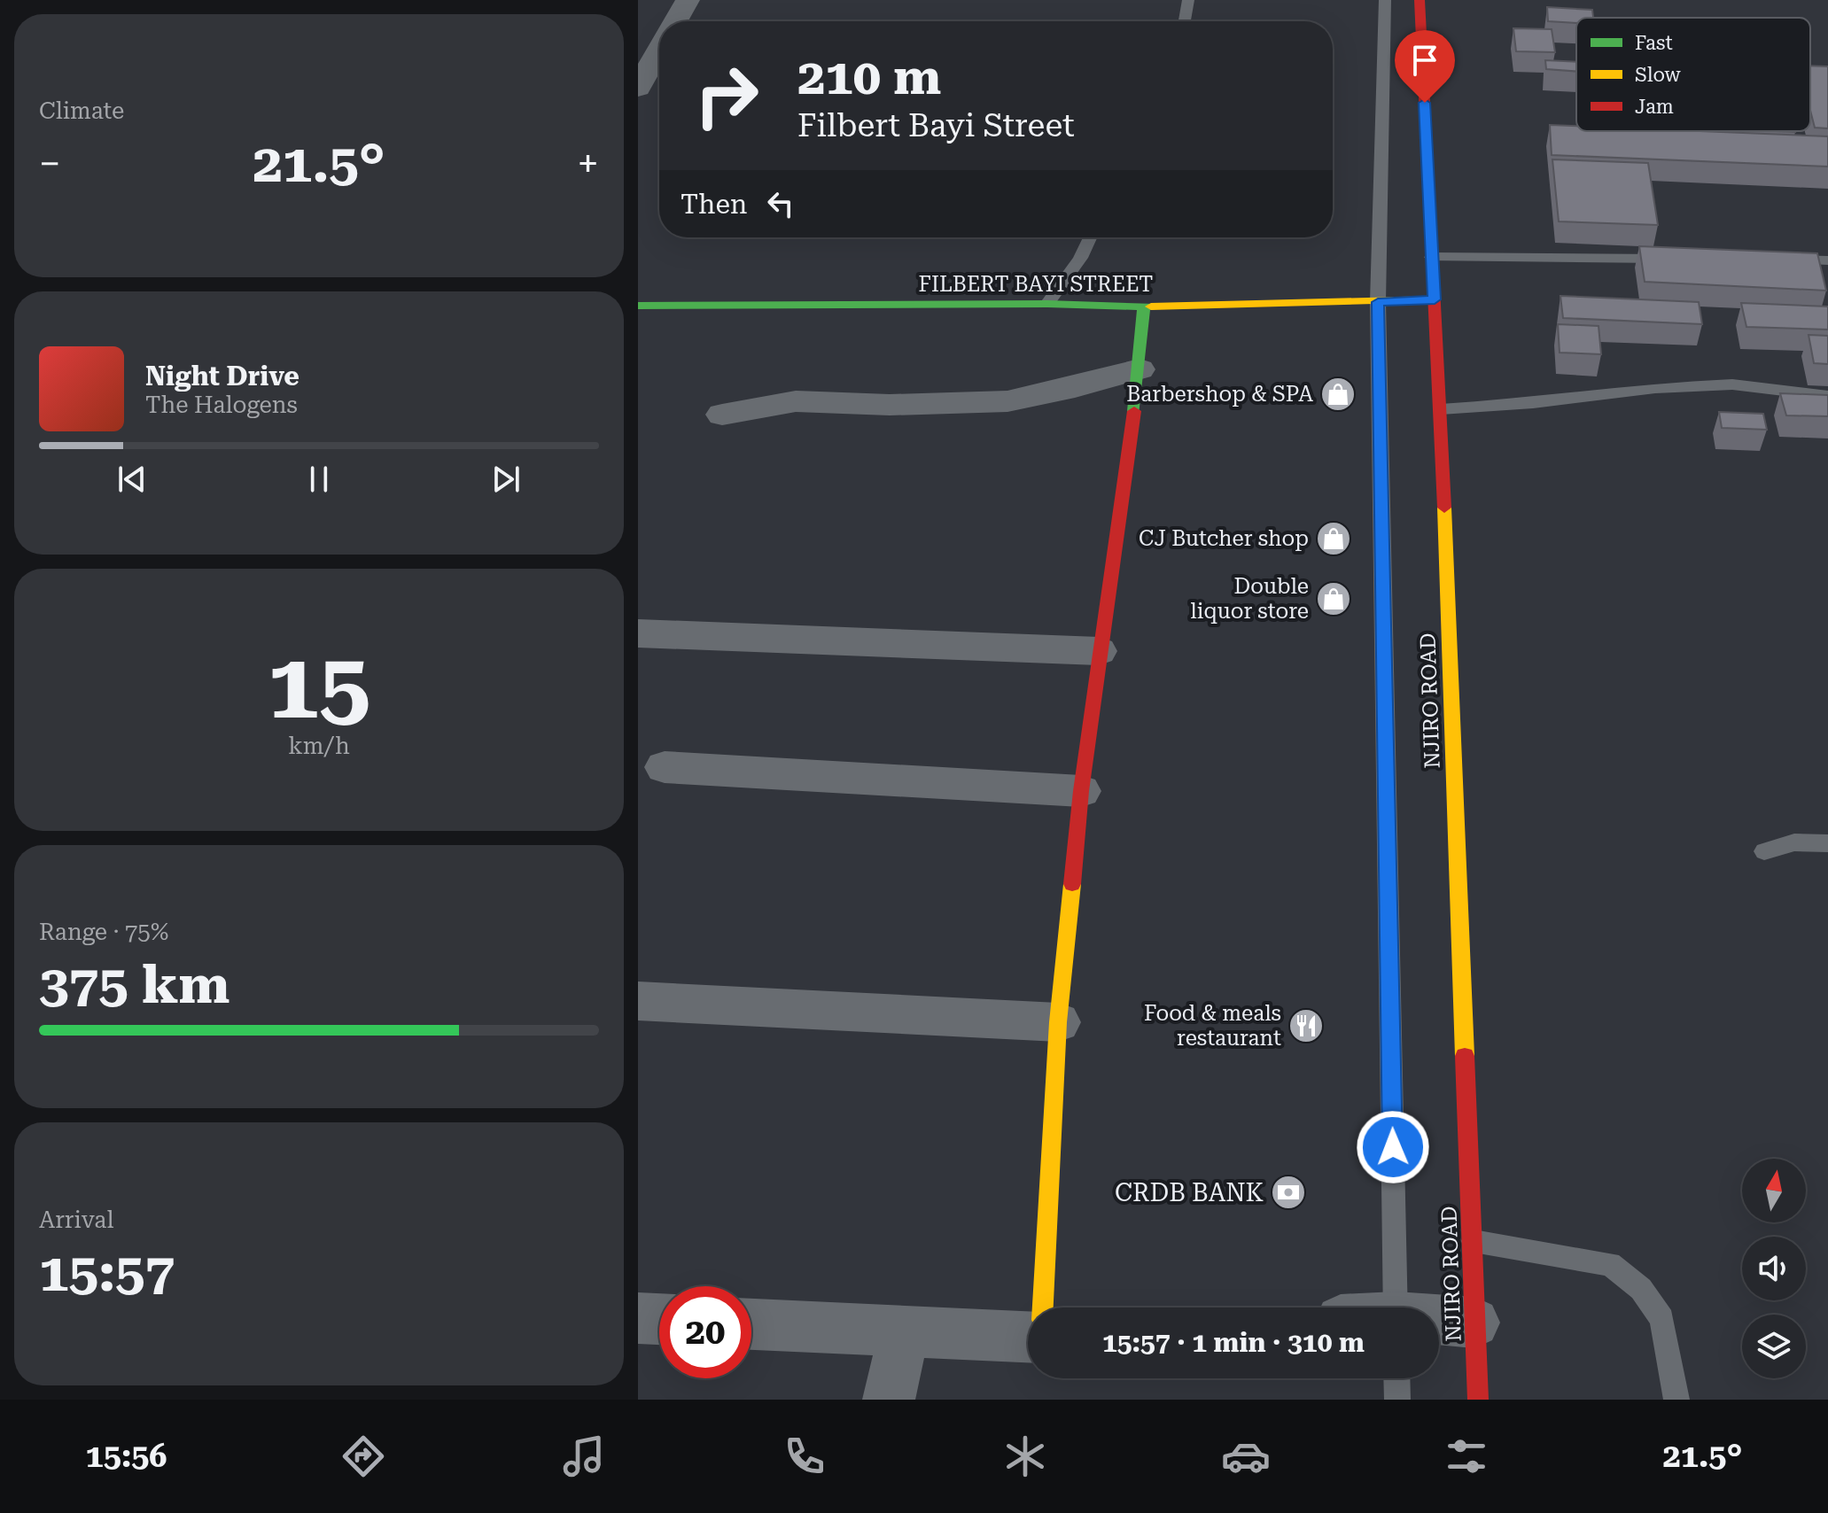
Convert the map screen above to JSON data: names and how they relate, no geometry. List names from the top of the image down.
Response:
{
  "streets": {
    "street": ["FILBERT BAYI STREET", "NJIRO ROAD"]
  },
  "crossings": [
    ["FILBERT BAYI STREET", "NJIRO ROAD"]
  ],
  "places": {
    "shop": ["Barbershop & SPA", "CJ Butcher shop", "Double liquor store"],
    "restaurant": ["Food & meals restaurant"],
    "bank": ["CRDB BANK"]
  },
  "legend": ["Fast", "Slow", "Jam"],
  "north": "top",
  "page": {
    "tile": [
      "Climate",
      ["15", "km/h"],
      ["Range · 75%", "375 km"],
      ["Arrival", "15:57"]
    ],
    "turn": ["210 m", "Filbert Bayi Street"],
    "heat": ["−", "21.5°", "+"],
    "then": "Then",
    "song": ["Night Drive", "The Halogens"],
    "limit": "20",
    "trip": "15:57 · 1 min · 310 m",
    "tabs": ["15:56", "21.5°"]
  }
}
